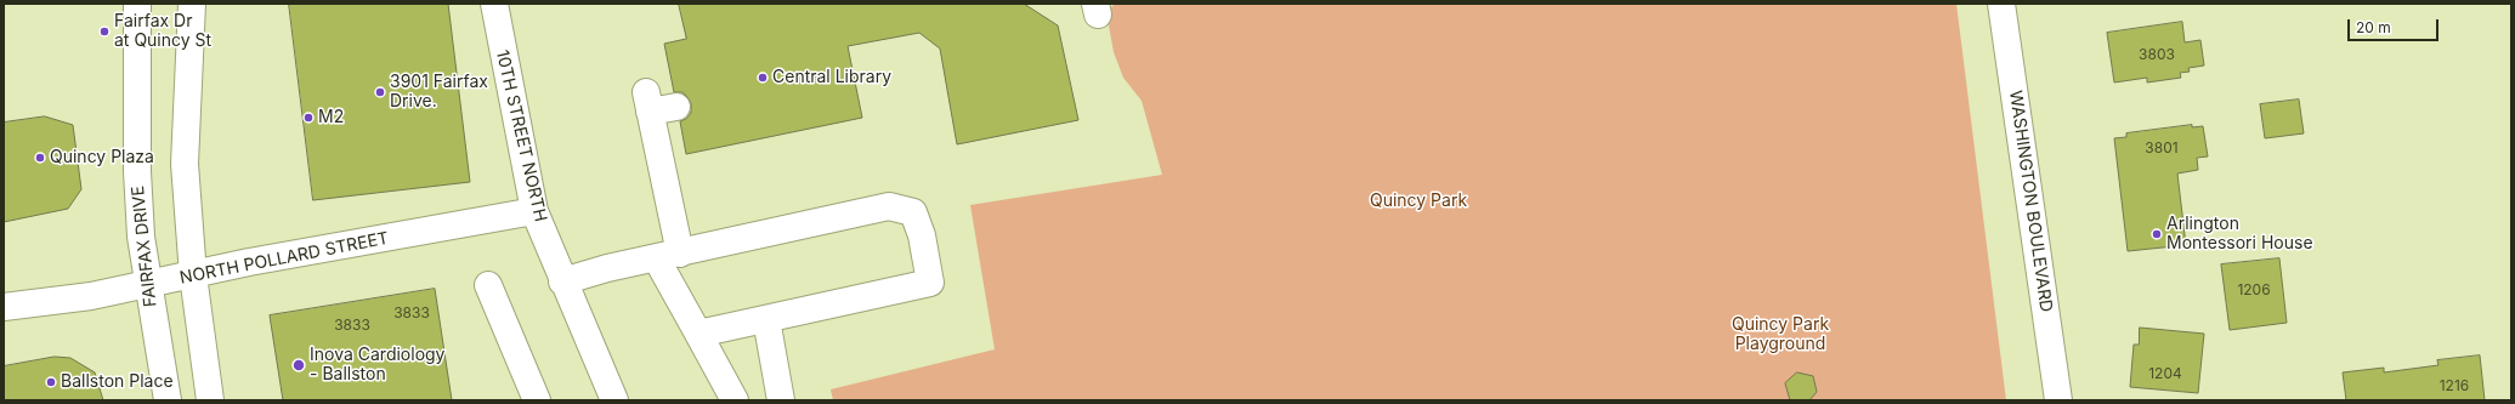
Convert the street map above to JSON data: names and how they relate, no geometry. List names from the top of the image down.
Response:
{
  "streets": {
    "main road": [
      "10TH STREET NORTH",
      "WASHINGTON BOULEVARD",
      "FAIRFAX DRIVE",
      "NORTH POLLARD STREET"
    ]
  },
  "crossings": [
    ["10TH STREET NORTH", "NORTH POLLARD STREET"],
    ["FAIRFAX DRIVE", "NORTH POLLARD STREET"]
  ],
  "parks": ["Quincy Park", "Quincy Park Playground"],
  "places": [
    "Fairfax Dr at Quincy St",
    "Central Library",
    "3901 Fairfax Drive.",
    "M2",
    "Quincy Plaza",
    "Arlington Montessori House",
    "Inova Cardiology - Ballston",
    "Ballston Place"
  ],
  "house_numbers": [
    "3803",
    "3801",
    "1206",
    "3833",
    "3833",
    "1204",
    "1216"
  ],
  "scale_bar": "20 m"
}
